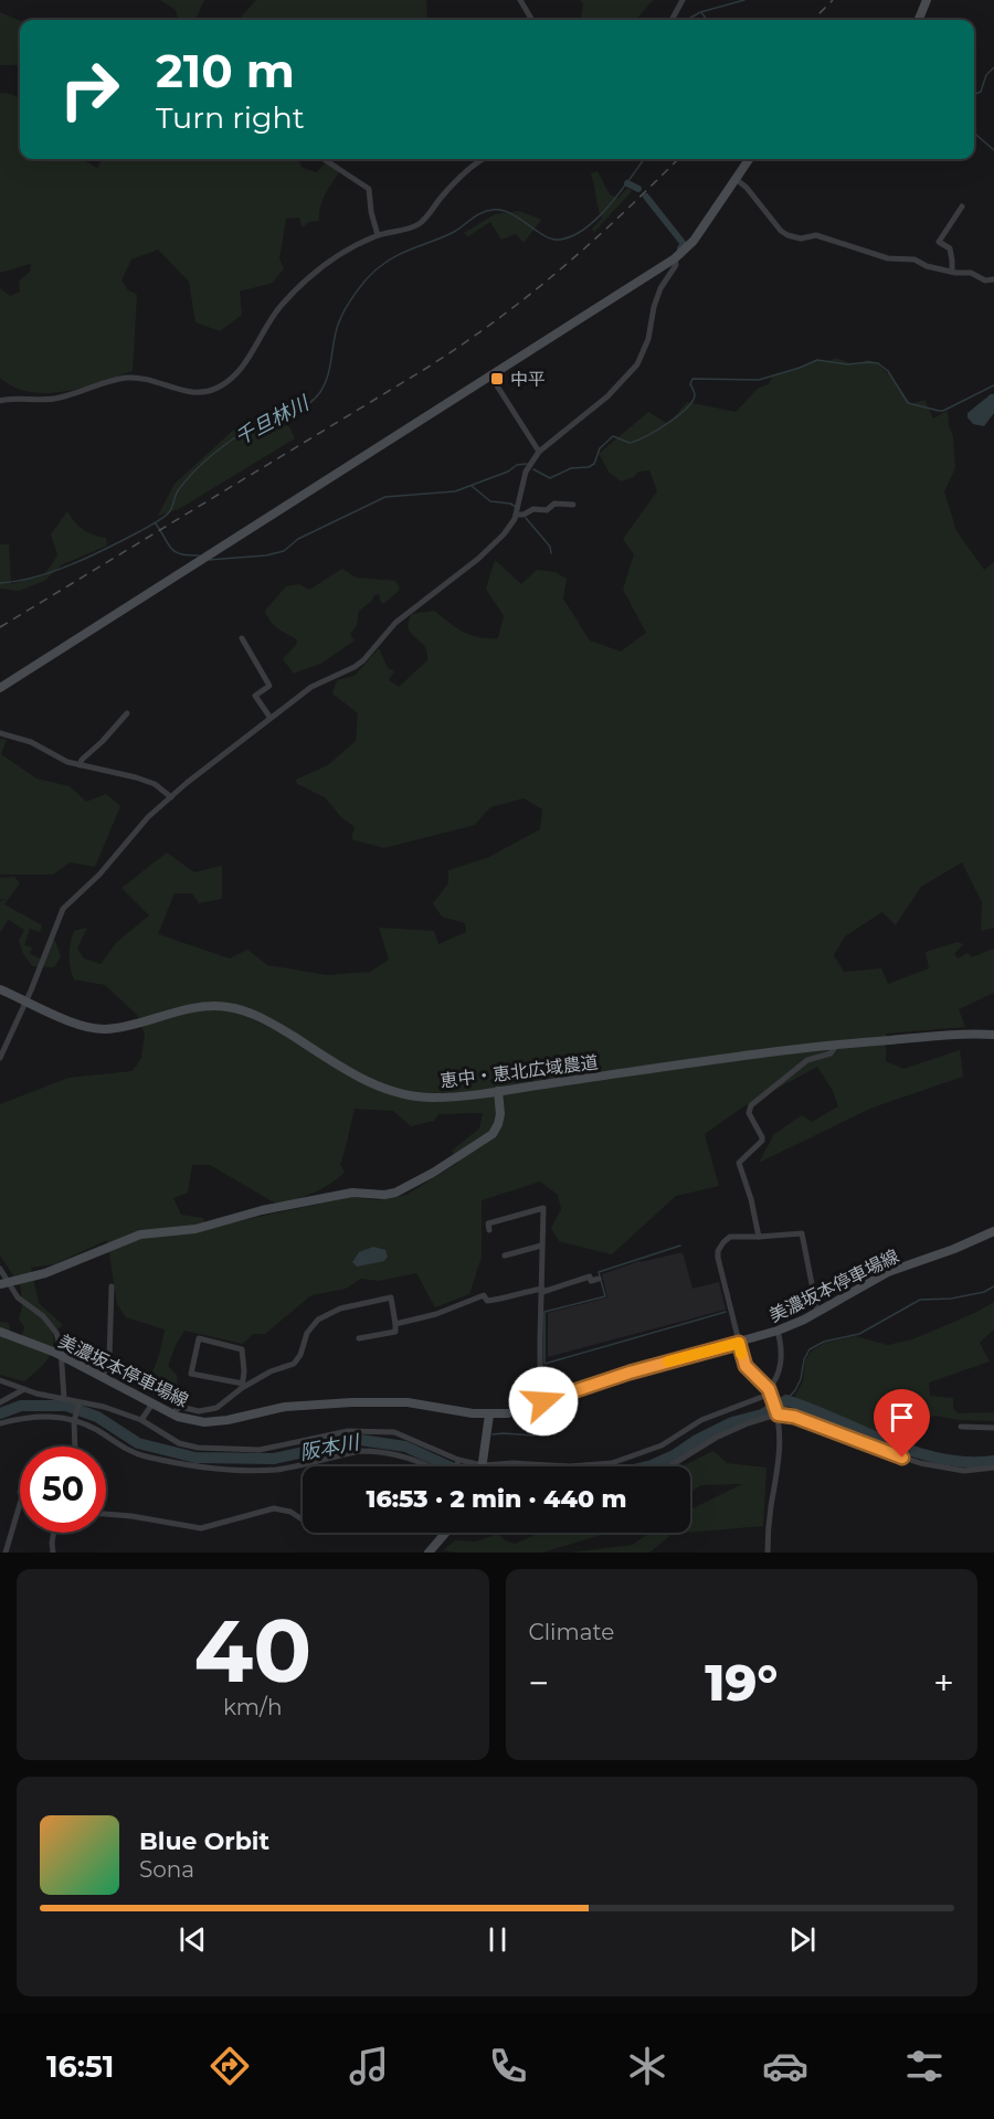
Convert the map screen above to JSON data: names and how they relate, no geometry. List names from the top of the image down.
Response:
{
  "streets": {
    "street": ["恵中・恵北広域農道", "美濃坂本停車場線"]
  },
  "water": ["千旦林川", "阪本川"],
  "places": {
    "transit": ["中平"]
  },
  "page": {
    "turn": ["210 m", "Turn right"],
    "limit": "50",
    "trip": "16:53 · 2 min · 440 m",
    "tile": [
      ["40", "km/h"],
      "Climate"
    ],
    "heat": ["−", "19°", "+"],
    "song": ["Blue Orbit", "Sona"],
    "tabs": "16:51"
  }
}
